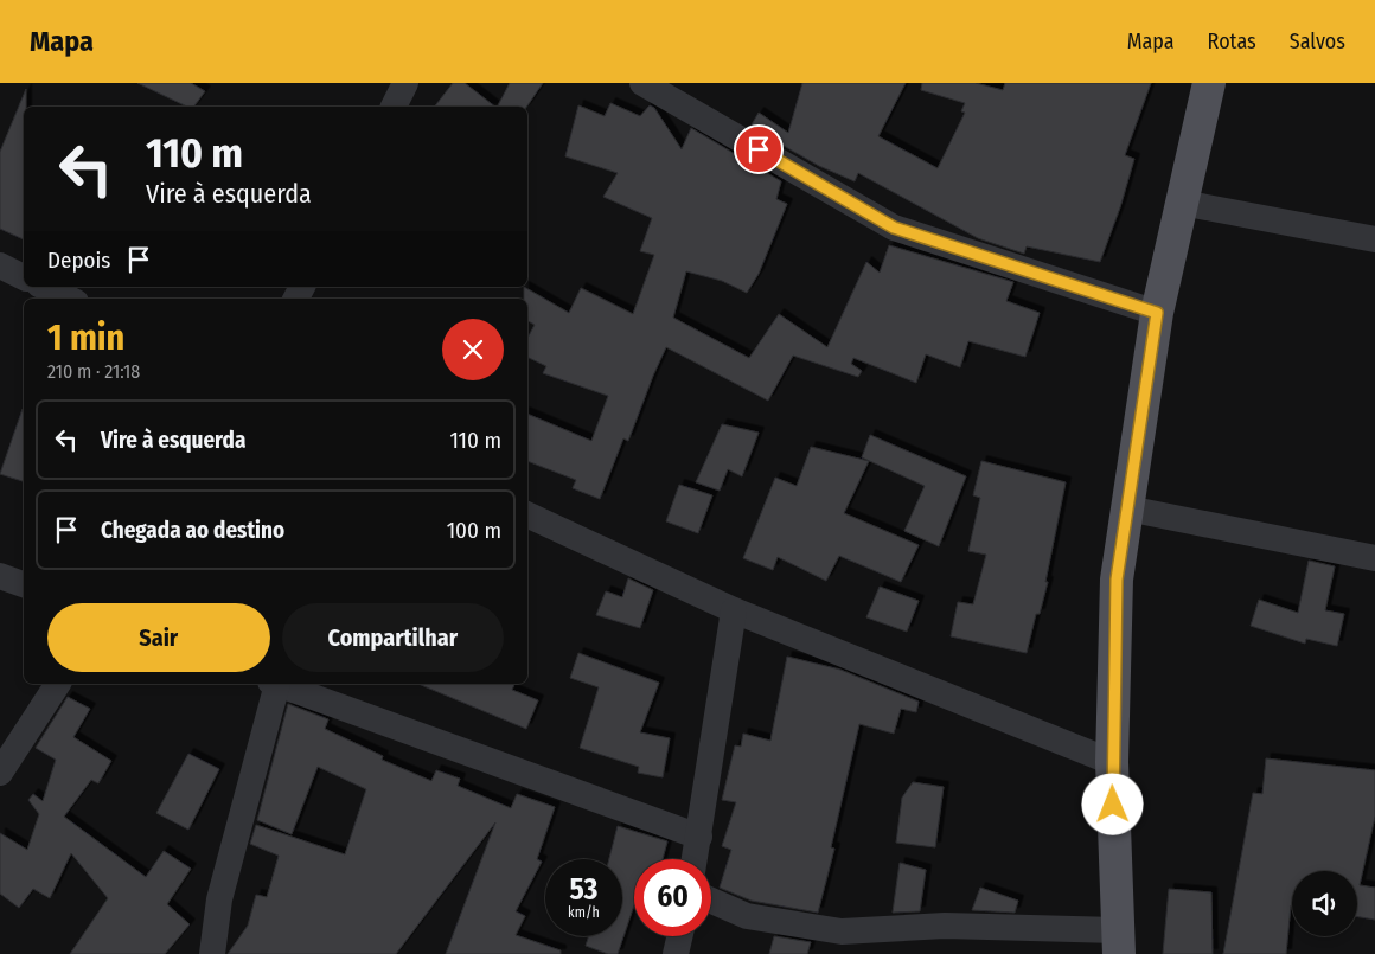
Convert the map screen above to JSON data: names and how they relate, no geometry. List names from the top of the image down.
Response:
{
  "page": {
    "header": "Mapa",
    "nav": ["Mapa", "Rotas", "Salvos"],
    "turn": ["110 m", "Vire à esquerda"],
    "then": "Depois",
    "heading": ["1 min", "210 m · 21:18"],
    "list": [
      {
        "name": "Vire à esquerda",
        "value": "110 m"
      },
      {
        "name": "Chegada ao destino",
        "value": "100 m"
      }
    ],
    "buttons": ["Sair", "Compartilhar"],
    "speed": "53 km/h",
    "limit": "60"
  }
}
